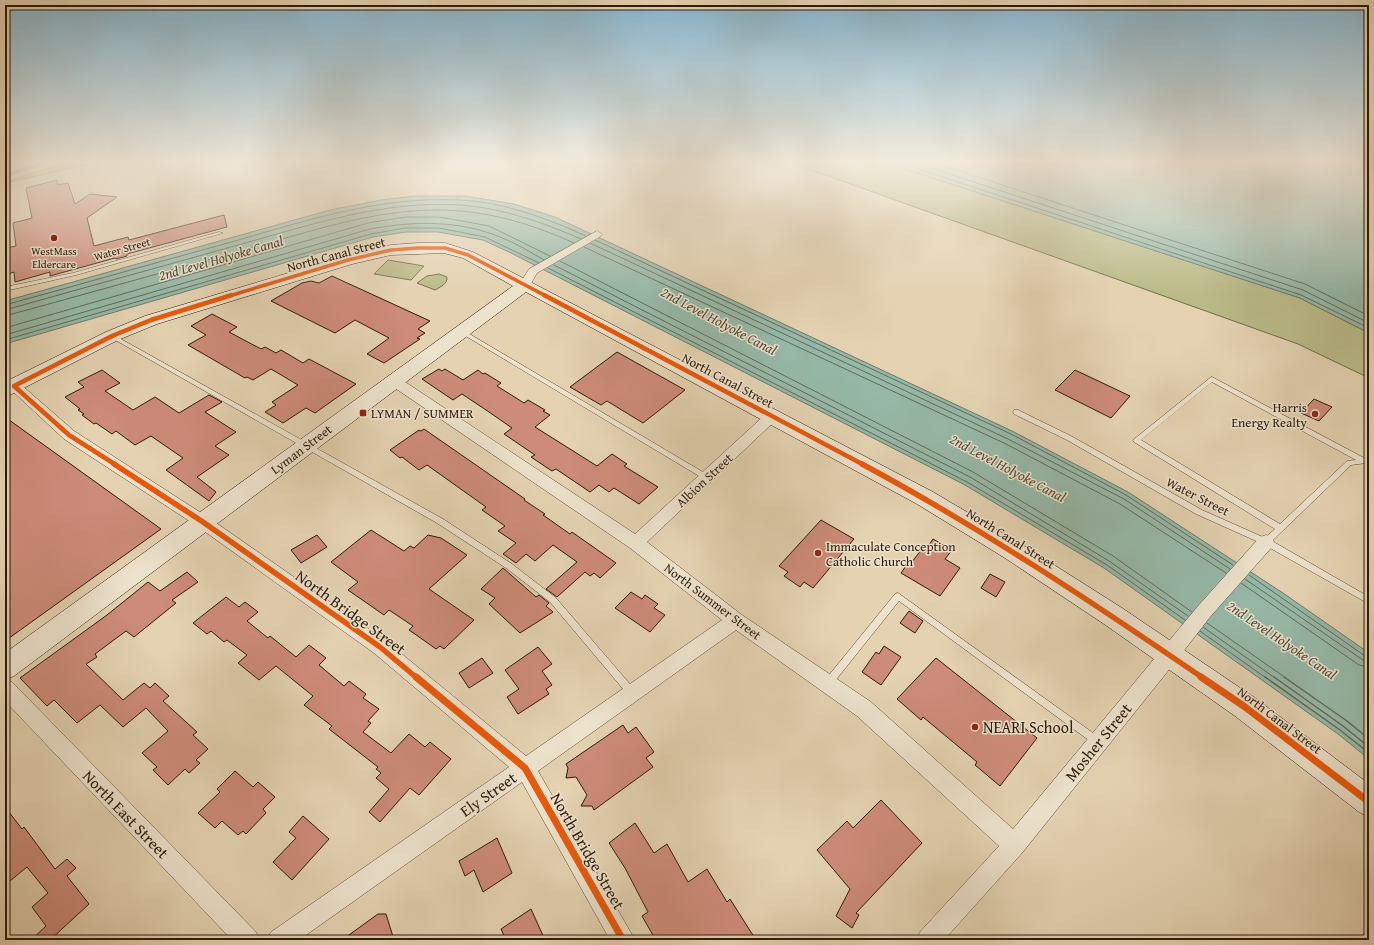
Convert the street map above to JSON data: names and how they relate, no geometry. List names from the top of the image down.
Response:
{
  "streets": {
    "street": [
      "North Canal Street",
      "Lyman Street",
      "Albion Street",
      "North Summer Street",
      "North Bridge Street",
      "Mosher Street",
      "Ely Street",
      "North East Street"
    ],
    "lane": ["Water Street"]
  },
  "crossings": [
    ["Water Street", "Mosher Street"],
    ["North Canal Street", "Lyman Street"],
    ["North Canal Street", "Albion Street"],
    ["North Canal Street", "North Bridge Street"],
    ["North Canal Street", "Mosher Street"],
    ["Lyman Street", "North Summer Street"],
    ["Lyman Street", "North Bridge Street"],
    ["Albion Street", "North Summer Street"],
    ["North Summer Street", "Mosher Street"],
    ["North Summer Street", "Ely Street"],
    ["North Bridge Street", "Ely Street"]
  ],
  "water": ["2nd Level Holyoke Canal"],
  "places": {
    "other": [
      "WestMass Eldercare",
      "Harris Energy Realty",
      "Immaculate Conception Catholic Church",
      "NEARI School"
    ],
    "transit": ["LYMAN / SUMMER"]
  }
}
